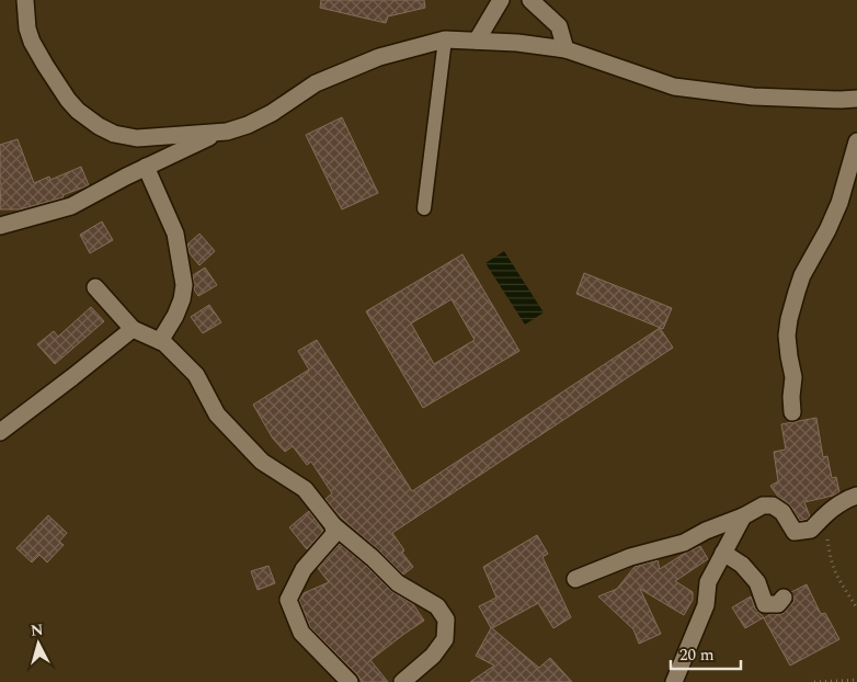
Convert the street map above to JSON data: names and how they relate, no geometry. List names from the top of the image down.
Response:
{
  "scale_bar": "20 m",
  "north": "top"
}
